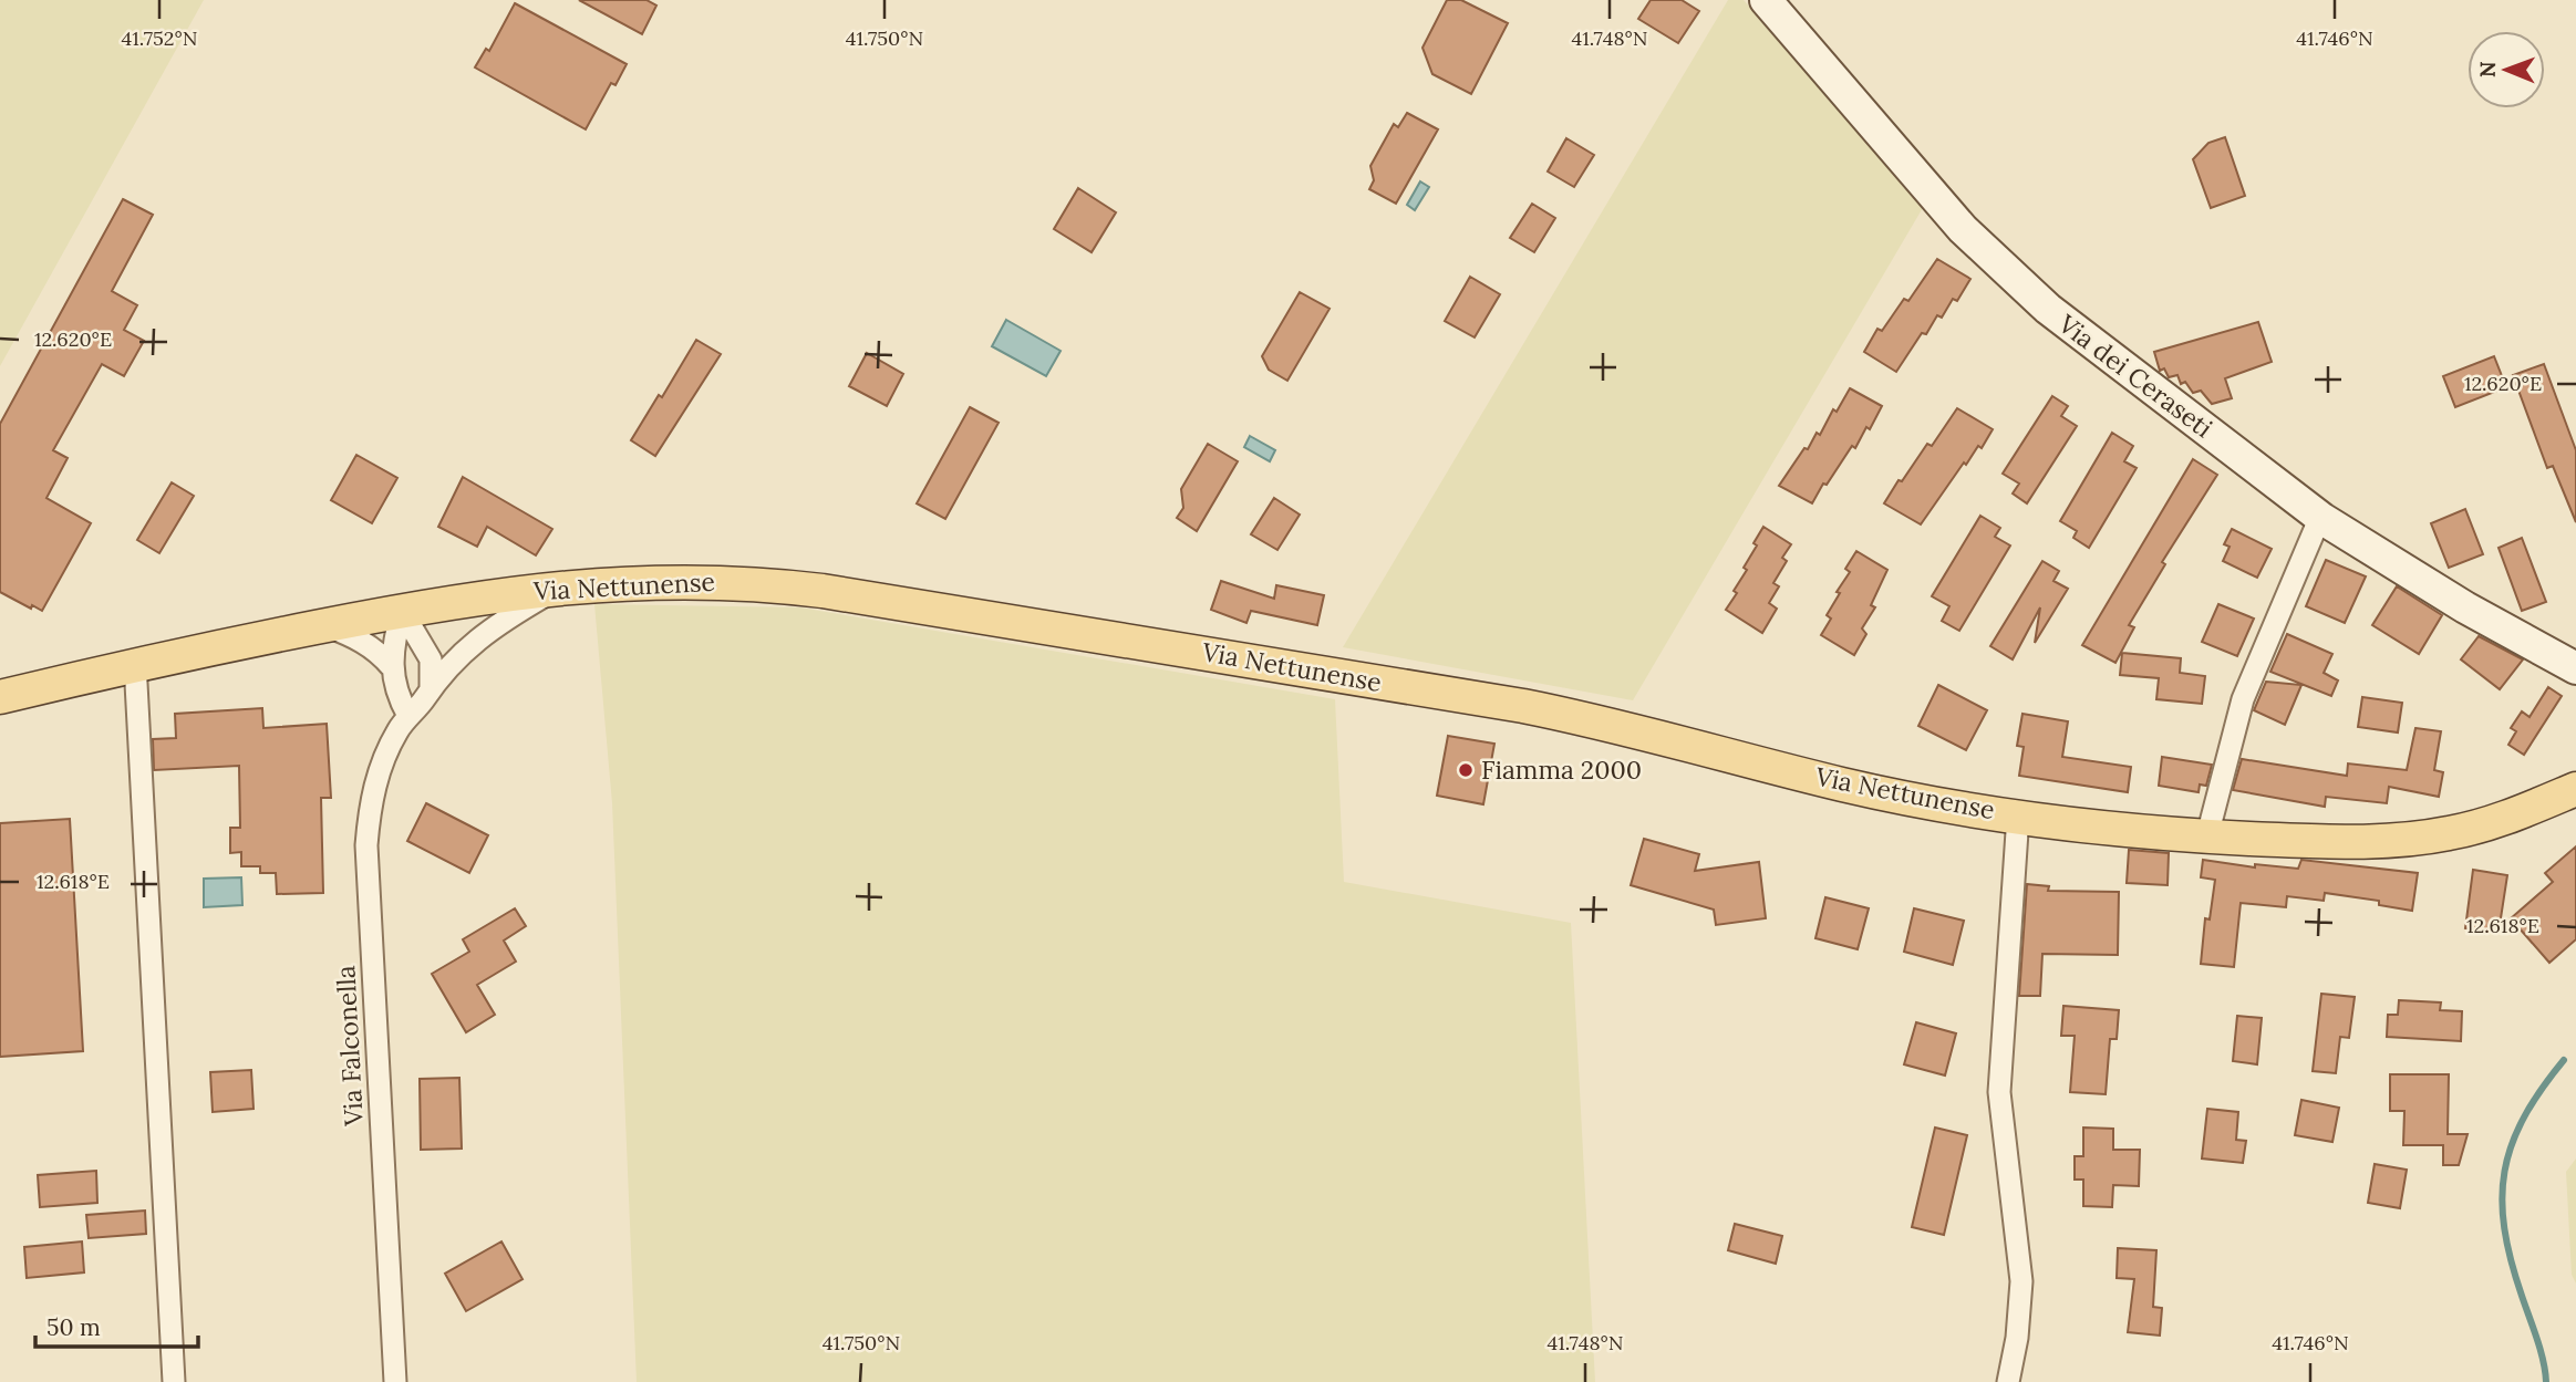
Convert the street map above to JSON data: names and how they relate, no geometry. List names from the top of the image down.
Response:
{
  "streets": {
    "main road": ["Via Nettunense"],
    "street": ["Via dei Ceraseti", "Via Falconella"]
  },
  "crossings": [
    ["Via Nettunense", "Via Falconella"]
  ],
  "places": ["Fiamma 2000"],
  "scale_bar": "50 m",
  "north": "left",
  "coordinates": [
    "41.752°N",
    "41.750°N",
    "41.748°N",
    "41.746°N",
    "12.620°E",
    "12.618°E"
  ]
}
